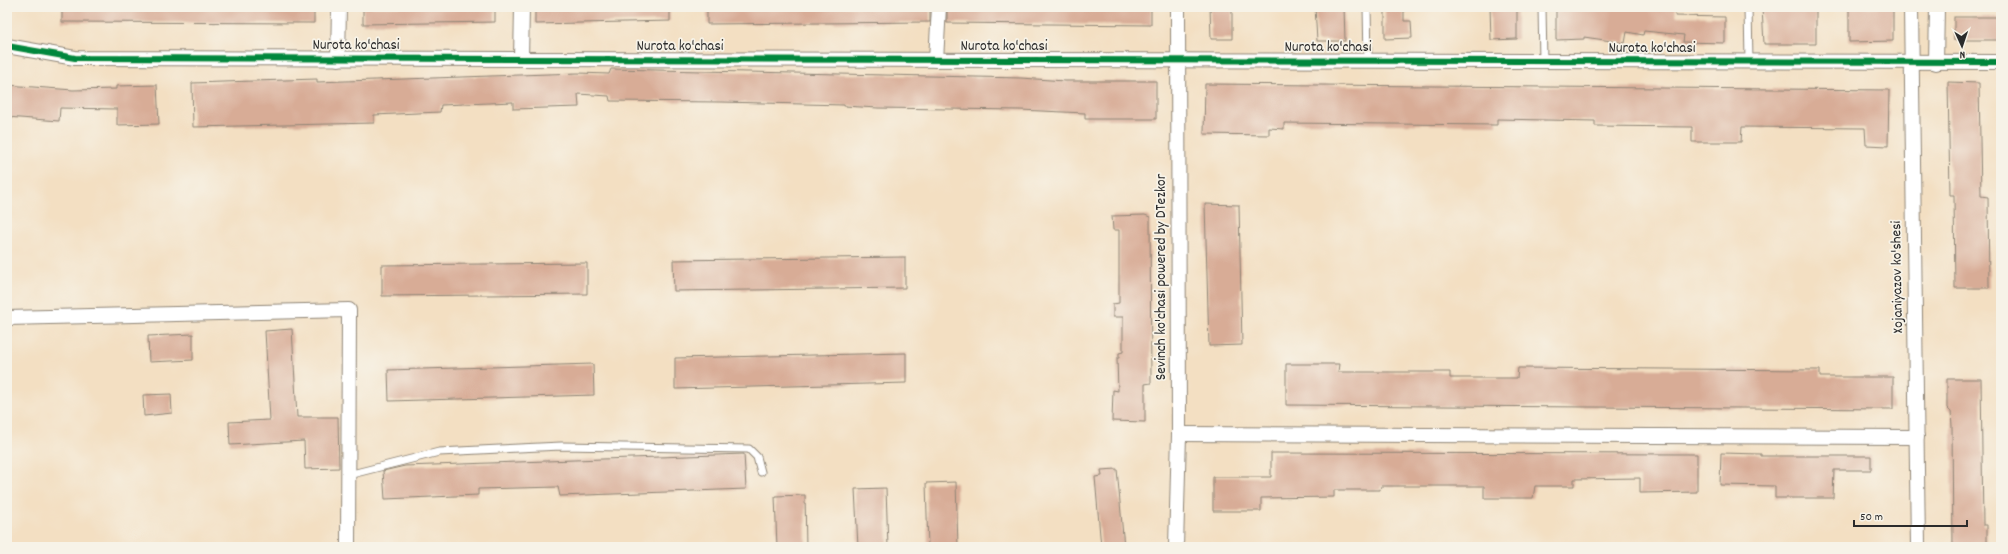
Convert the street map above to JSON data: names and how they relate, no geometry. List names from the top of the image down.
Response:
{
  "streets": {
    "street": ["Nurota ko'chasi", "Sevinch ko'chasi powered by DTezkor", "Xojaniyazov ko'shesi"]
  },
  "crossings": [
    ["Nurota ko'chasi", "Sevinch ko'chasi powered by DTezkor"],
    ["Nurota ko'chasi", "Xojaniyazov ko'shesi"]
  ],
  "scale_bar": "50 m",
  "north": "bottom"
}
